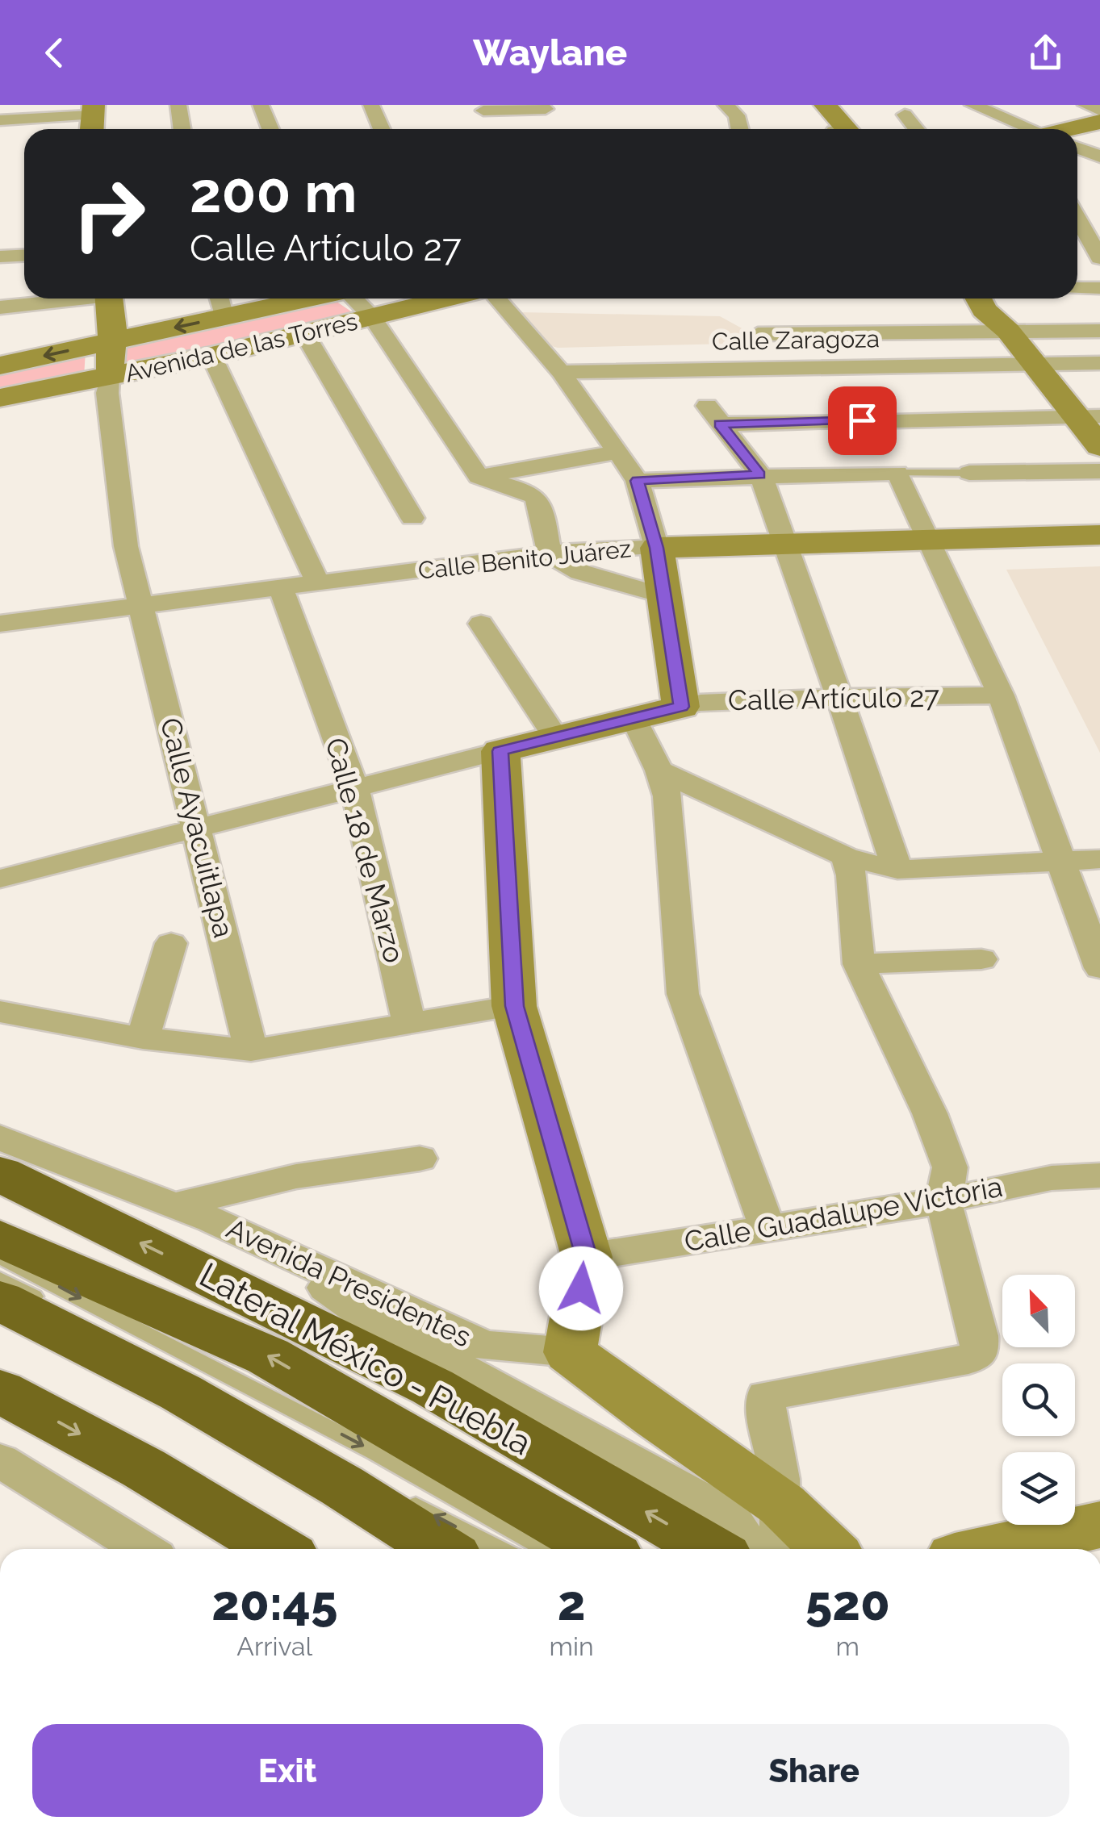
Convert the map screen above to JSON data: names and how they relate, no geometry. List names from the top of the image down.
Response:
{
  "streets": {
    "highway": ["Lateral México - Puebla"],
    "main road": ["Avenida de las Torres", "Calle Benito Juárez", "Calle Artículo 27"],
    "street": [
      "Calle Zaragoza",
      "Calle Ayacuitlapa",
      "Calle 18 de Marzo",
      "Calle Guadalupe Victoria",
      "Avenida Presidentes"
    ]
  },
  "crossings": [
    ["Avenida de las Torres", "Calle Ayacuitlapa"],
    ["Calle Benito Juárez", "Calle Ayacuitlapa"],
    ["Calle Benito Juárez", "Calle 18 de Marzo"],
    ["Calle Artículo 27", "Calle Ayacuitlapa"],
    ["Calle Artículo 27", "Calle 18 de Marzo"]
  ],
  "north": "top left",
  "page": {
    "header": "Waylane",
    "turn": ["200 m", "Calle Artículo 27"],
    "eta": [
      "20:45",
      "Arrival",
      "2",
      "min",
      "520",
      "m"
    ],
    "buttons": ["Exit", "Share"]
  }
}
